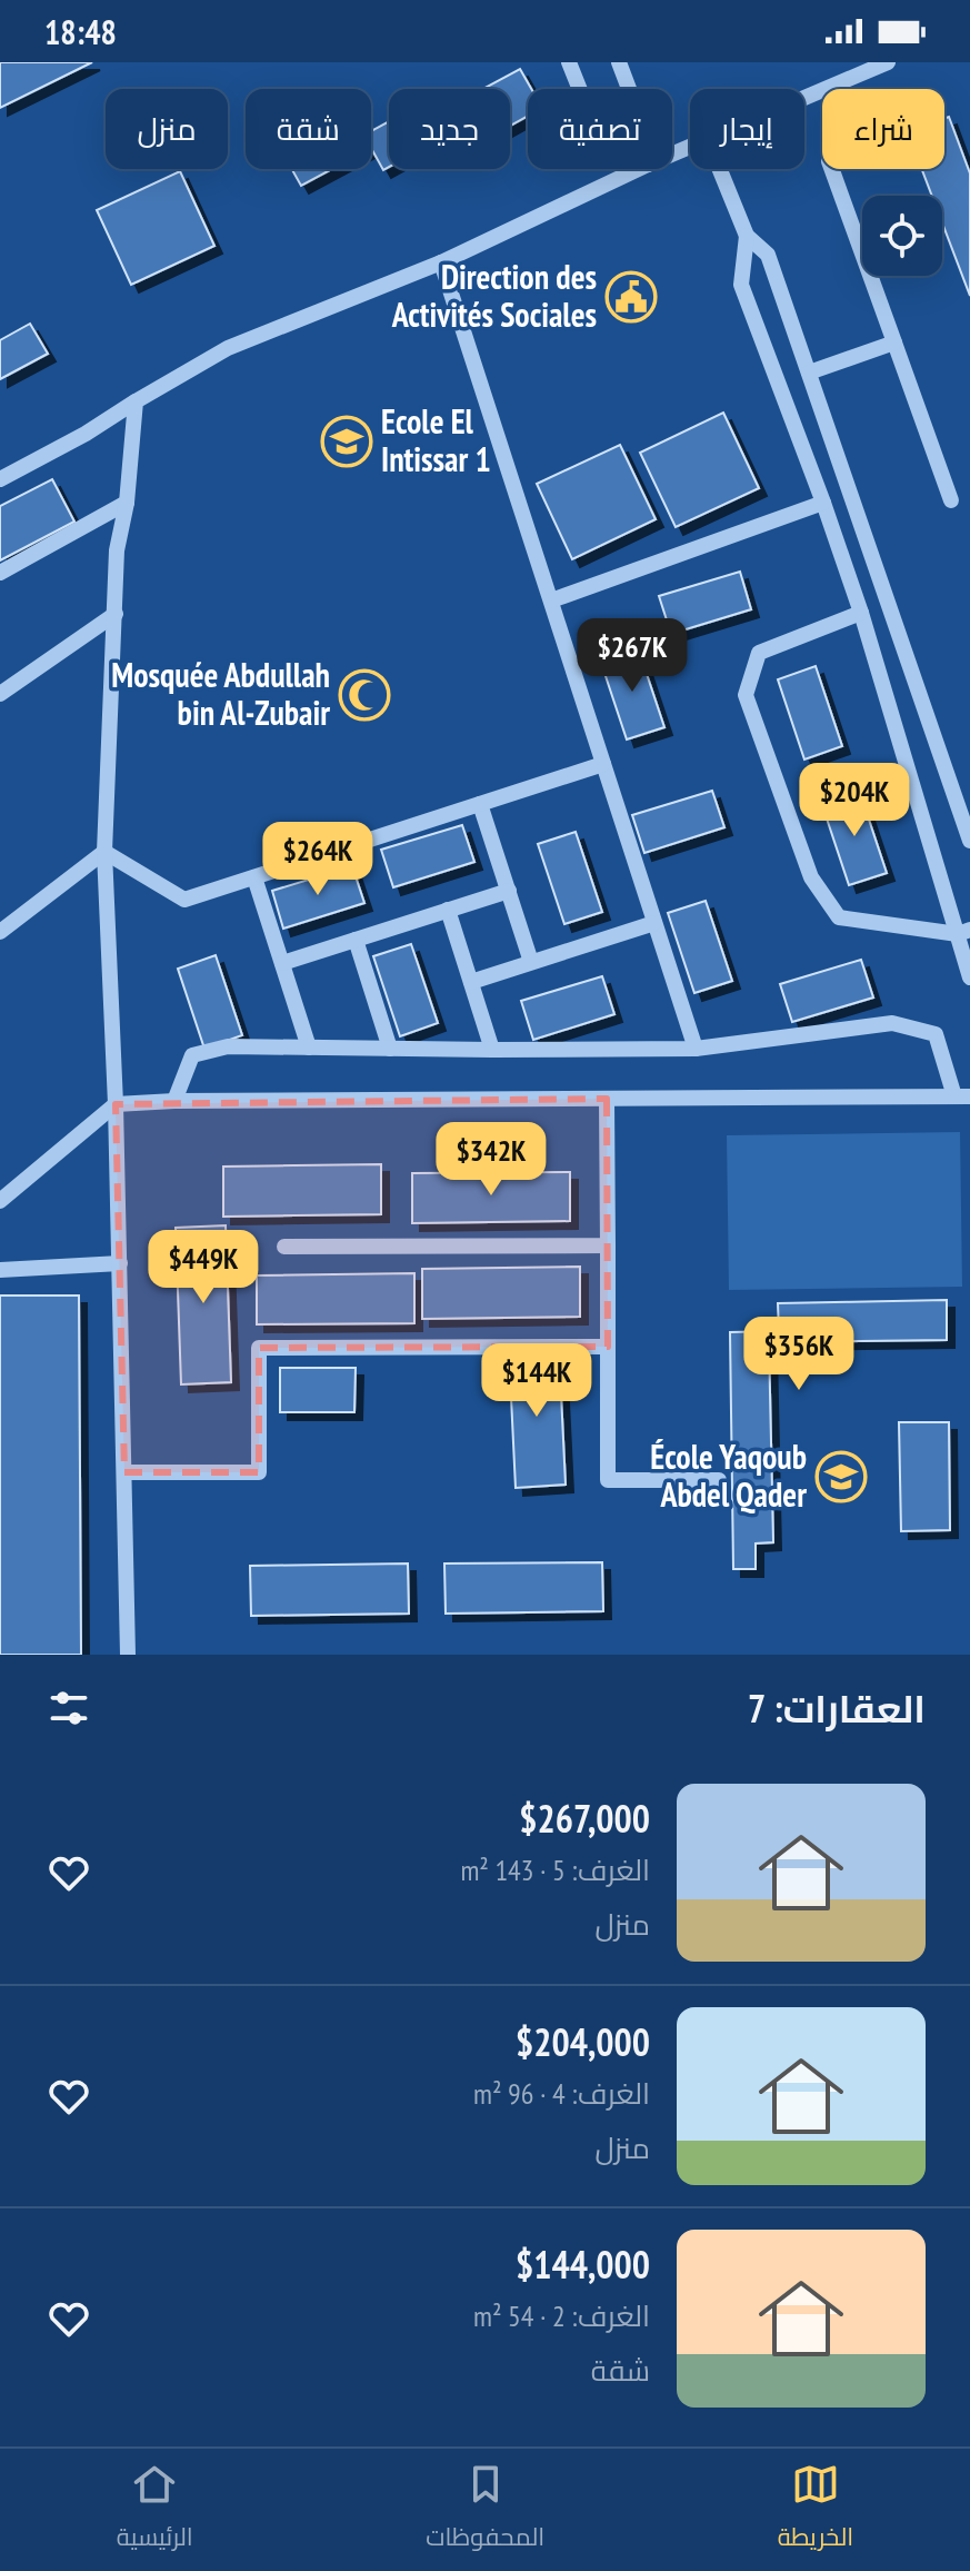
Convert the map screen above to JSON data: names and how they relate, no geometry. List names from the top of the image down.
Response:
{
  "places": {
    "public building": ["Direction des Activités Sociales"],
    "school or university": ["Ecole El Intissar 1", "École Yaqoub Abdel Qader"],
    "mosque": ["Mosquée Abdullah bin Al-Zubair"]
  },
  "page": {
    "status": "18:48",
    "chip": [
      "شراء",
      "إيجار",
      "تصفية",
      "جديد",
      "شقة",
      "منزل"
    ],
    "price": [
      "$267K",
      "$204K",
      "$264K",
      "$342K",
      "$449K",
      "$356K",
      "$144K"
    ],
    "heading": "العقارات: 7",
    "list": [
      {
        "name": "$267,000",
        "note": "الغرف: 5 · 143 m² · منزل"
      },
      {
        "name": "$204,000",
        "note": "الغرف: 4 · 96 m² · منزل"
      },
      {
        "name": "$144,000",
        "note": "الغرف: 2 · 54 m² · شقة"
      }
    ],
    "tabs": ["الخريطة", "المحفوظات", "الرئيسية"]
  }
}
